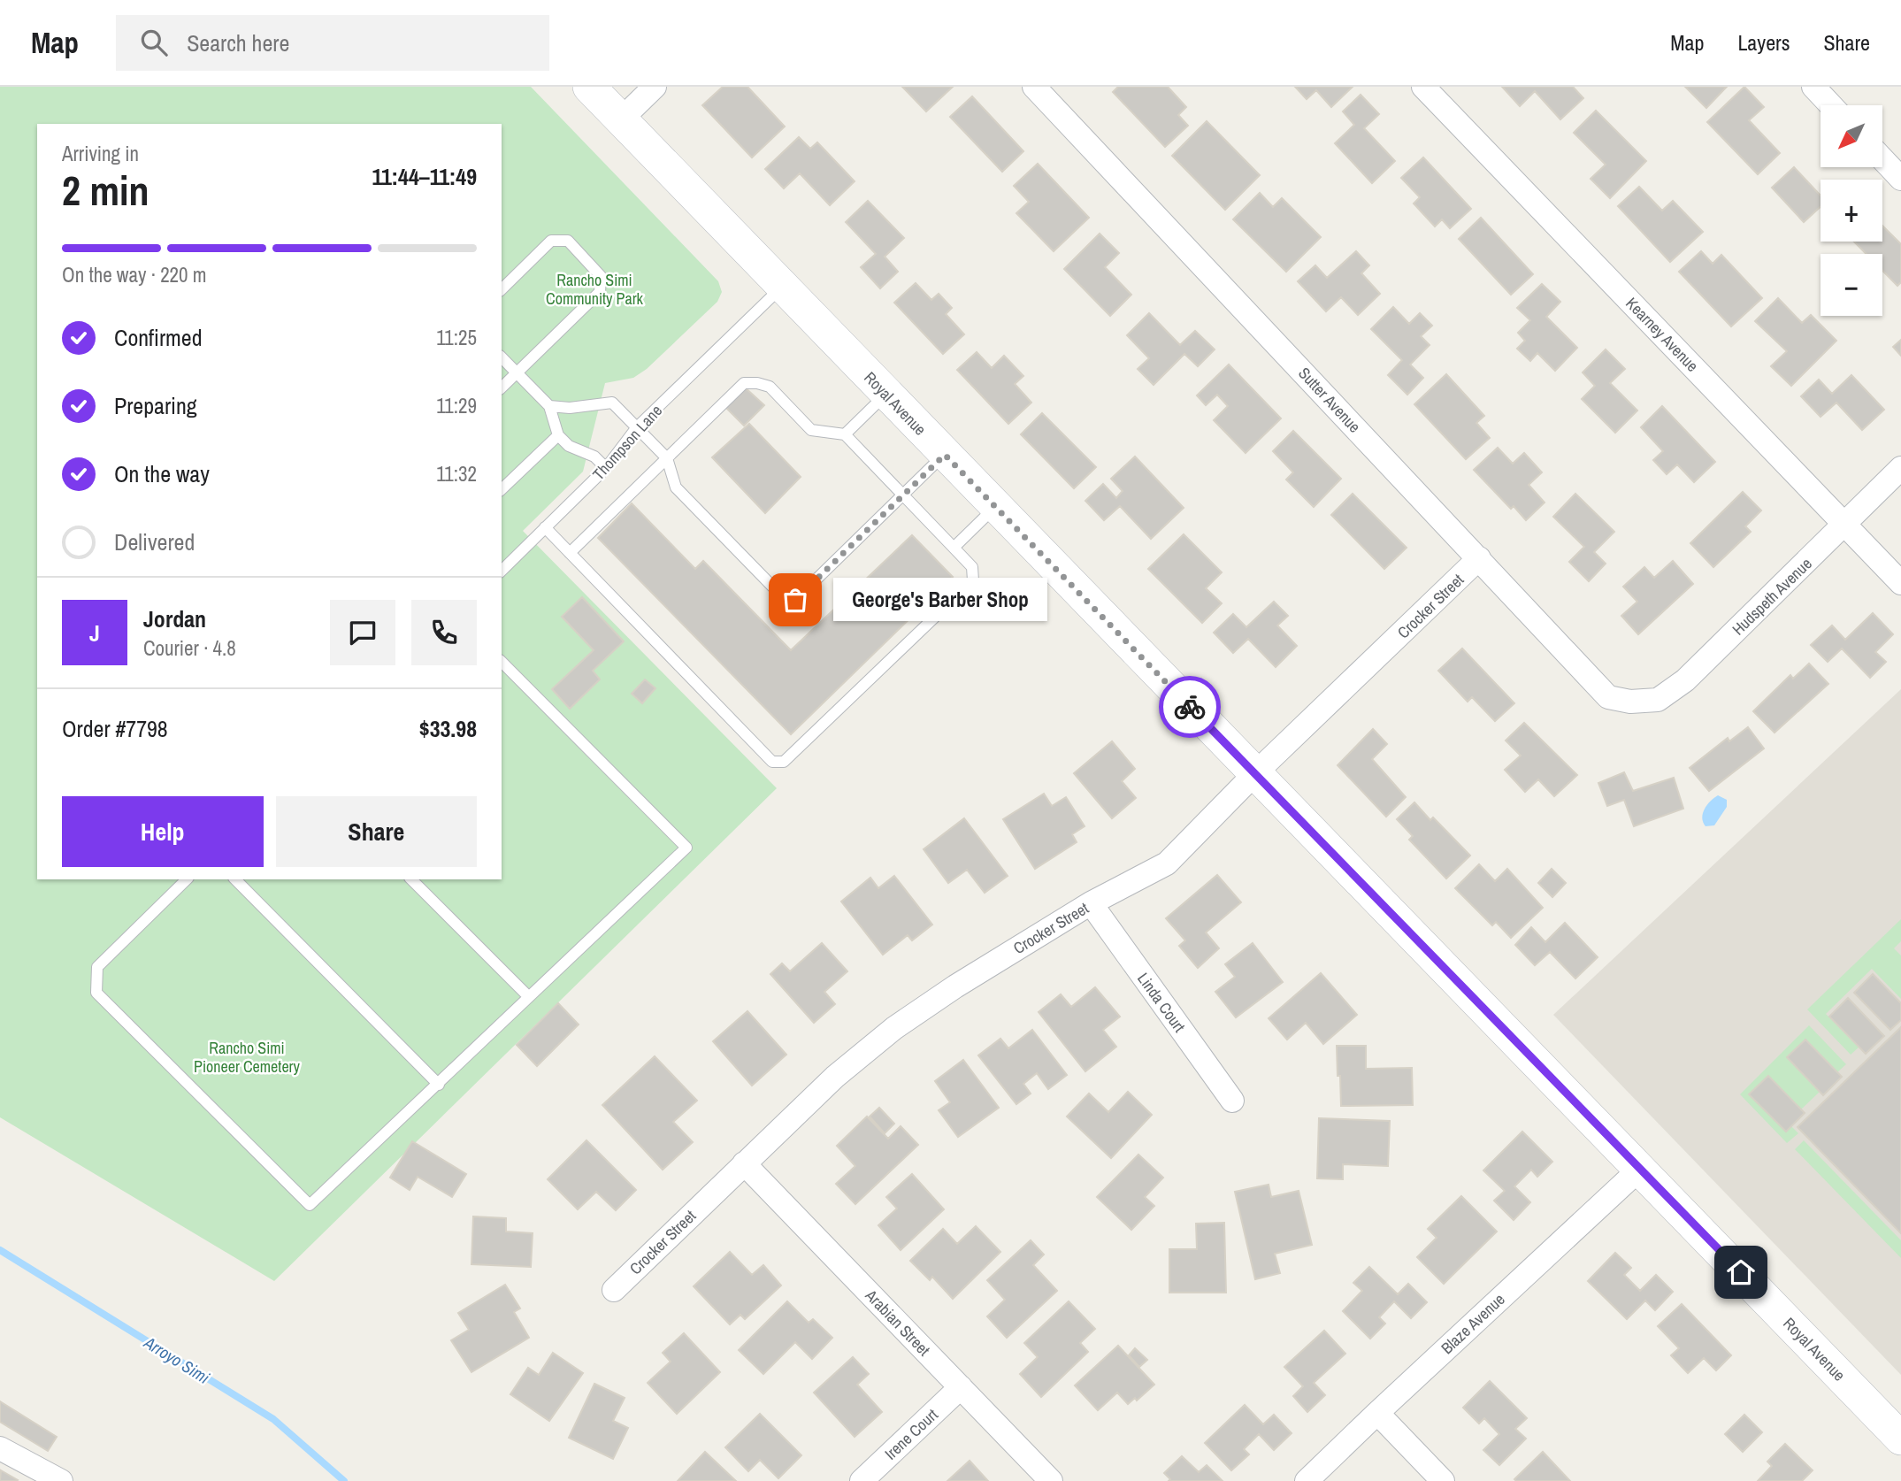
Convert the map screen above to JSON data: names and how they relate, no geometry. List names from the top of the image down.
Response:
{
  "streets": {
    "main road": ["Royal Avenue"],
    "street": [
      "Kearney Avenue",
      "Sutter Avenue",
      "Hudspeth Avenue",
      "Crocker Street",
      "Linda Court",
      "Arabian Street",
      "Blaze Avenue",
      "Irene Court"
    ],
    "lane": ["Thompson Lane"]
  },
  "crossings": [
    ["Kearney Avenue", "Hudspeth Avenue"],
    ["Sutter Avenue", "Hudspeth Avenue"],
    ["Sutter Avenue", "Crocker Street"],
    ["Royal Avenue", "Thompson Lane"],
    ["Royal Avenue", "Crocker Street"],
    ["Royal Avenue", "Blaze Avenue"],
    ["Crocker Street", "Linda Court"],
    ["Crocker Street", "Arabian Street"],
    ["Arabian Street", "Irene Court"]
  ],
  "water": ["Arroyo Simi"],
  "parks": ["Rancho Simi Community Park", "Rancho Simi Pioneer Cemetery"],
  "places": ["George's Barber Shop"],
  "north": "bottom left",
  "page": {
    "header": "Map",
    "search": "Search here",
    "nav": ["Map", "Layers", "Share"],
    "map_buttons": ["+", "−"],
    "heading": ["2 min", "Arriving in", "11:44–11:49"],
    "panel": [
      "Jordan",
      "Courier · 4.8",
      "Order #7798",
      "$33.98"
    ],
    "bar": "On the way · 220 m",
    "list": [
      ["Confirmed", "11:25"],
      ["Preparing", "11:29"],
      ["On the way", "11:32"],
      "Delivered"
    ],
    "bubble": "George's Barber Shop",
    "round": "J",
    "buttons": ["Help", "Share"]
  }
}
